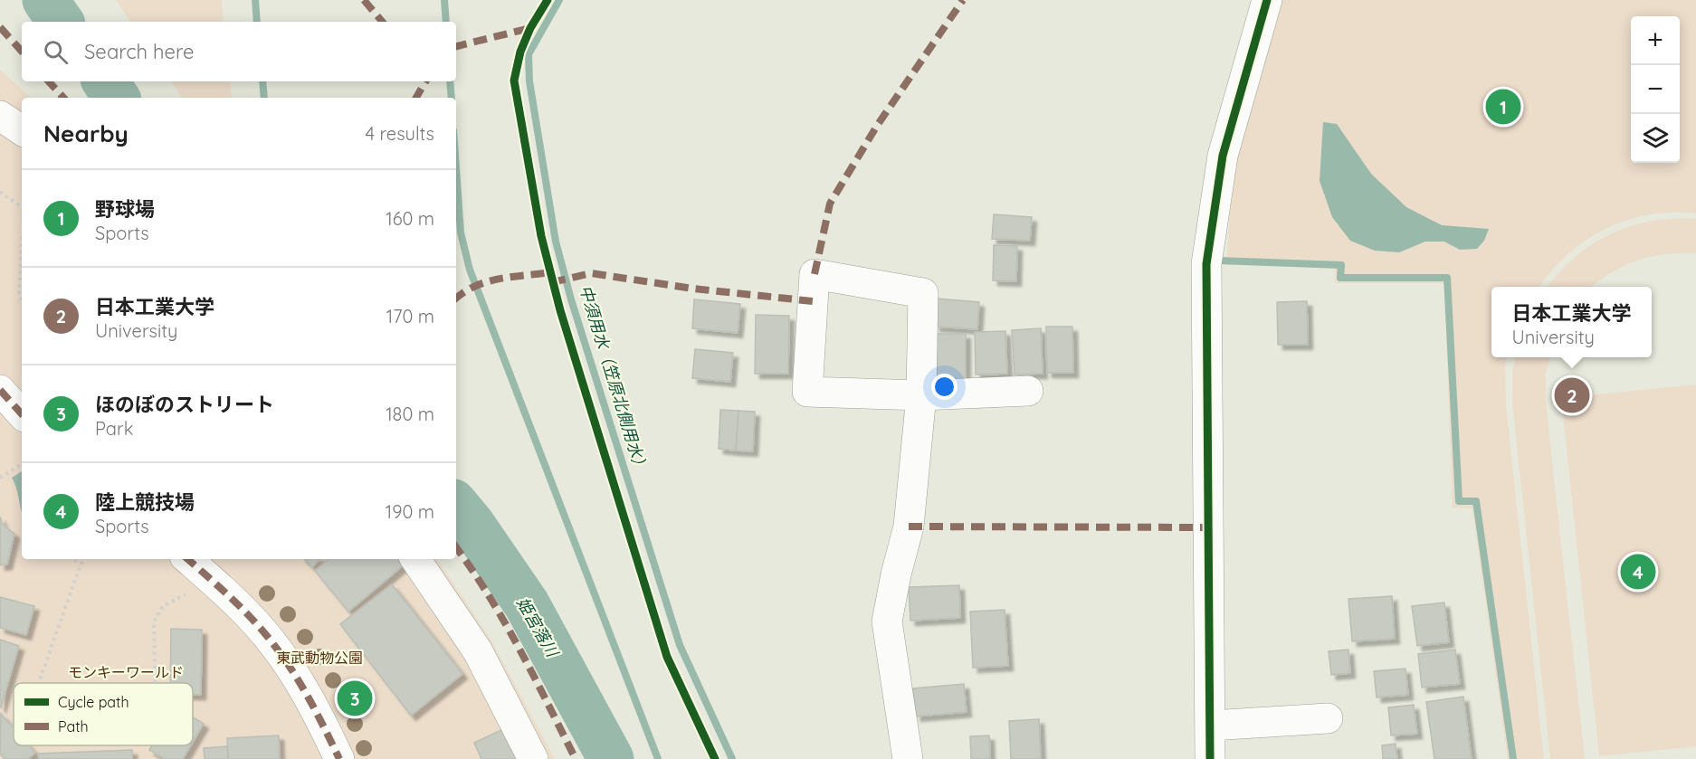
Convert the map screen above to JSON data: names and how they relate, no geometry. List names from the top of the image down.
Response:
{
  "water": ["中須用水（笠原北側用水）", "姫宮落川"],
  "parks": ["東武動物公園", "モンキーワールド"],
  "legend": ["Cycle path", "Path"],
  "page": {
    "map_buttons": ["+", "−"],
    "search": "Search here",
    "pins": [
      "1",
      "2",
      "4",
      "3"
    ],
    "heading": ["Nearby", "4 results"],
    "list": [
      {
        "mark": "1",
        "name": "野球場",
        "note": "Sports",
        "value": "160 m"
      },
      {
        "mark": "2",
        "name": "日本工業大学",
        "note": "University",
        "value": "170 m"
      },
      {
        "mark": "3",
        "name": "ほのぼのストリート",
        "note": "Park",
        "value": "180 m"
      },
      {
        "mark": "4",
        "name": "陸上競技場",
        "note": "Sports",
        "value": "190 m"
      }
    ],
    "popup": ["日本工業大学", "University"]
  }
}
